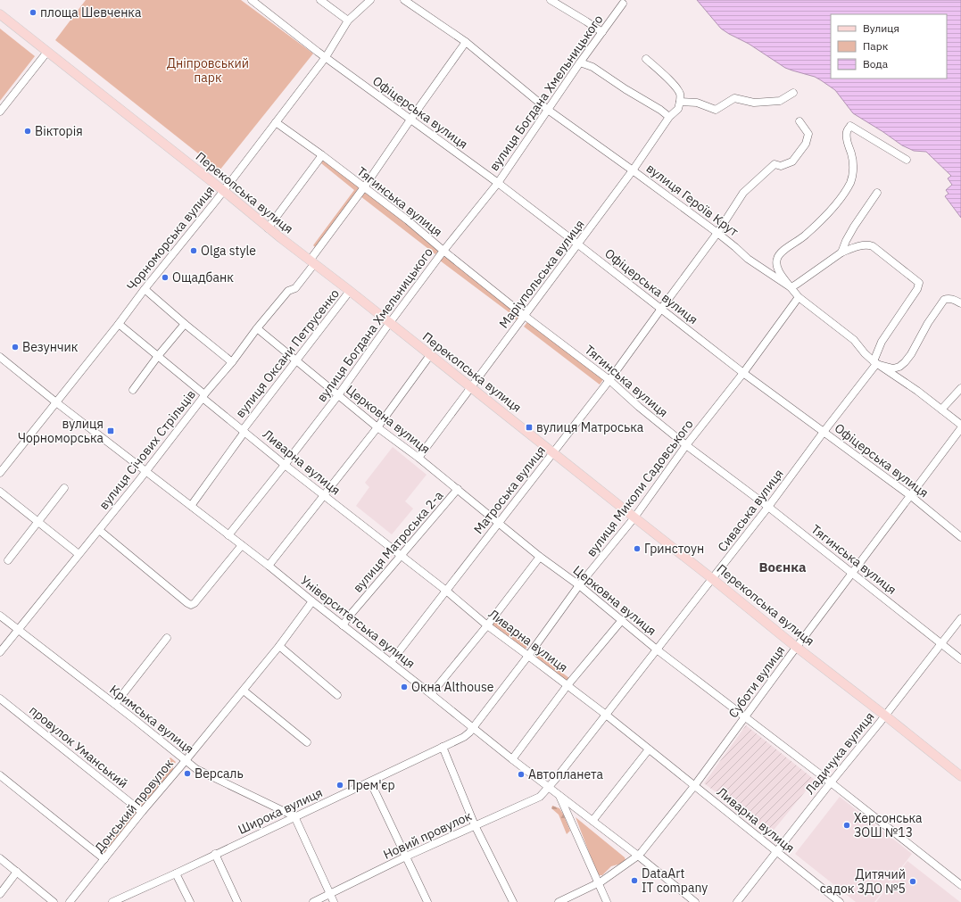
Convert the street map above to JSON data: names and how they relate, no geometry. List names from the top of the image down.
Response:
{
  "streets": {
    "main road": ["Перекопська вулиця"],
    "street": [
      "вулиця Богдана Хмельницького",
      "Офіцерська вулиця",
      "вулиця Героїв Крут",
      "Тягинська вулиця",
      "Чорноморська вулиця",
      "Маріупольська вулиця",
      "вулиця Оксани Петрусенко",
      "Церковна вулиця",
      "вулиця Січових Стрільців",
      "Ливарна вулиця",
      "вулиця Миколи Садовського",
      "Матроська вулиця",
      "Сиваська вулиця",
      "вулиця Матроська 2-а",
      "Університетська вулиця",
      "Суботи вулиця",
      "Кримська вулиця",
      "провулок Уманський",
      "Ладичука вулиця",
      "Донський провулок",
      "Широка вулиця",
      "Новий провулок"
    ]
  },
  "crossings": [
    ["вулиця Богдана Хмельницького", "Офіцерська вулиця"],
    ["вулиця Богдана Хмельницького", "Перекопська вулиця"],
    ["вулиця Богдана Хмельницького", "вулиця Героїв Крут"],
    ["вулиця Богдана Хмельницького", "Тягинська вулиця"],
    ["вулиця Богдана Хмельницького", "Церковна вулиця"],
    ["вулиця Богдана Хмельницького", "Ливарна вулиця"],
    ["вулиця Богдана Хмельницького", "Університетська вулиця"],
    ["Офіцерська вулиця", "Чорноморська вулиця"],
    ["Офіцерська вулиця", "Маріупольська вулиця"],
    ["Офіцерська вулиця", "вулиця Січових Стрільців"],
    ["Офіцерська вулиця", "вулиця Миколи Садовського"],
    ["Офіцерська вулиця", "Матроська вулиця"],
    ["Офіцерська вулиця", "Сиваська вулиця"],
    ["Офіцерська вулиця", "Суботи вулиця"],
    ["Перекопська вулиця", "Чорноморська вулиця"],
    ["Перекопська вулиця", "Маріупольська вулиця"],
    ["Перекопська вулиця", "вулиця Оксани Петрусенко"],
    ["Перекопська вулиця", "вулиця Січових Стрільців"],
    ["Перекопська вулиця", "вулиця Миколи Садовського"],
    ["Перекопська вулиця", "Матроська вулиця"],
    ["Перекопська вулиця", "Сиваська вулиця"],
    ["Перекопська вулиця", "Суботи вулиця"],
    ["Перекопська вулиця", "Ладичука вулиця"],
    ["вулиця Героїв Крут", "Маріупольська вулиця"],
    ["вулиця Героїв Крут", "вулиця Січових Стрільців"],
    ["вулиця Героїв Крут", "вулиця Миколи Садовського"],
    ["вулиця Героїв Крут", "Матроська вулиця"],
    ["вулиця Героїв Крут", "Сиваська вулиця"],
    ["Тягинська вулиця", "Чорноморська вулиця"],
    ["Тягинська вулиця", "Маріупольська вулиця"],
    ["Тягинська вулиця", "вулиця Січових Стрільців"],
    ["Тягинська вулиця", "вулиця Миколи Садовського"],
    ["Тягинська вулиця", "Матроська вулиця"],
    ["Тягинська вулиця", "Сиваська вулиця"],
    ["Тягинська вулиця", "Суботи вулиця"],
    ["Тягинська вулиця", "Ладичука вулиця"],
    ["Чорноморська вулиця", "Ливарна вулиця"],
    ["Чорноморська вулиця", "Університетська вулиця"],
    ["Маріупольська вулиця", "Церковна вулиця"],
    ["вулиця Оксани Петрусенко", "Церковна вулиця"],
    ["вулиця Оксани Петрусенко", "Ливарна вулиця"],
    ["вулиця Оксани Петрусенко", "Університетська вулиця"],
    ["Церковна вулиця", "вулиця Січових Стрільців"],
    ["Церковна вулиця", "вулиця Миколи Садовського"],
    ["Церковна вулиця", "Матроська вулиця"],
    ["Церковна вулиця", "Сиваська вулиця"],
    ["Церковна вулиця", "вулиця Матроська 2-а"],
    ["Церковна вулиця", "Суботи вулиця"],
    ["Церковна вулиця", "Ладичука вулиця"],
    ["вулиця Січових Стрільців", "Ливарна вулиця"],
    ["вулиця Січових Стрільців", "Університетська вулиця"],
    ["вулиця Січових Стрільців", "Кримська вулиця"],
    ["Ливарна вулиця", "вулиця Миколи Садовського"],
    ["Ливарна вулиця", "Матроська вулиця"],
    ["Ливарна вулиця", "Сиваська вулиця"],
    ["Ливарна вулиця", "вулиця Матроська 2-а"],
    ["Ливарна вулиця", "Суботи вулиця"],
    ["Ливарна вулиця", "Ладичука вулиця"],
    ["вулиця Миколи Садовського", "Університетська вулиця"],
    ["вулиця Миколи Садовського", "Широка вулиця"],
    ["Матроська вулиця", "Університетська вулиця"],
    ["Сиваська вулиця", "Університетська вулиця"],
    ["Сиваська вулиця", "Новий провулок"],
    ["вулиця Матроська 2-а", "Університетська вулиця"],
    ["Університетська вулиця", "Суботи вулиця"],
    ["Університетська вулиця", "Донський провулок"],
    ["Університетська вулиця", "Широка вулиця"],
    ["Університетська вулиця", "Новий провулок"],
    ["Кримська вулиця", "Донський провулок"],
    ["Кримська вулиця", "Широка вулиця"],
    ["провулок Уманський", "Донський провулок"]
  ],
  "districts": ["Воєнка"],
  "parks": ["Дніпровський парк"],
  "places": {
    "other": [
      "площа Шевченка",
      "Вікторія",
      "Olga style",
      "Ощадбанк",
      "Везунчик",
      "Гринстоун",
      "Окна Althouse",
      "Версаль",
      "Автопланета",
      "Прем'єр",
      "Херсонська ЗОШ №13",
      "DataArt IT company",
      "Дитячий садок ЗДО №5"
    ],
    "transit": ["вулиця Матроська", "вулиця Чорноморська"]
  },
  "legend": ["Вулиця", "Парк", "Вода"]
}
